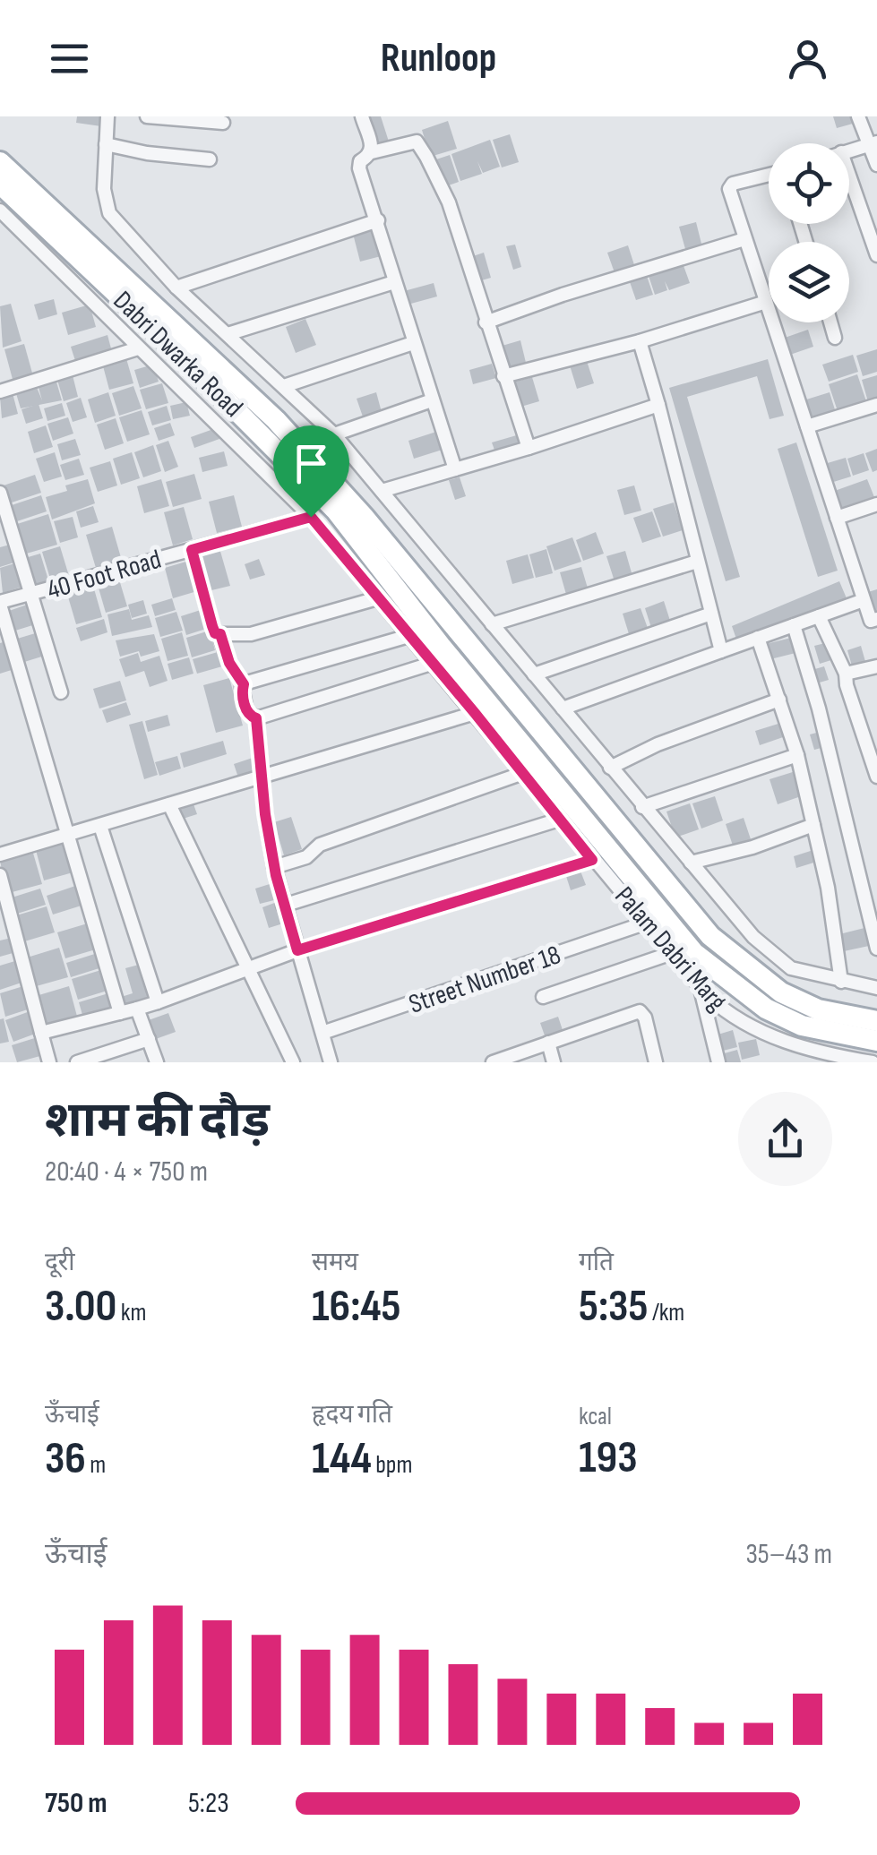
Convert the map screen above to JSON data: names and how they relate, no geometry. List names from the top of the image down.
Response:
{
  "streets": {
    "main road": ["Dabri Dwarka Road"],
    "street": ["40 Foot Road", "Palam Dabri Marg", "Street Number 18"]
  },
  "crossings": [
    ["40 Foot Road", "Palam Dabri Marg"],
    ["Palam Dabri Marg", "Street Number 18"]
  ],
  "page": {
    "header": "Runloop",
    "heading": ["शाम की दौड़", "20:40 · 4 × 750 m"],
    "stats": [
      ["दूरी", "3.00 km"],
      ["समय", "16:45"],
      ["गति", "5:35 /km"],
      ["ऊँचाई", "36 m"],
      ["हृदय गति", "144 bpm"],
      ["kcal", "193"]
    ],
    "chart": ["ऊँचाई", "35–43 m"],
    "list": [
      {
        "name": "750 m",
        "note": "5:23"
      }
    ]
  }
}
